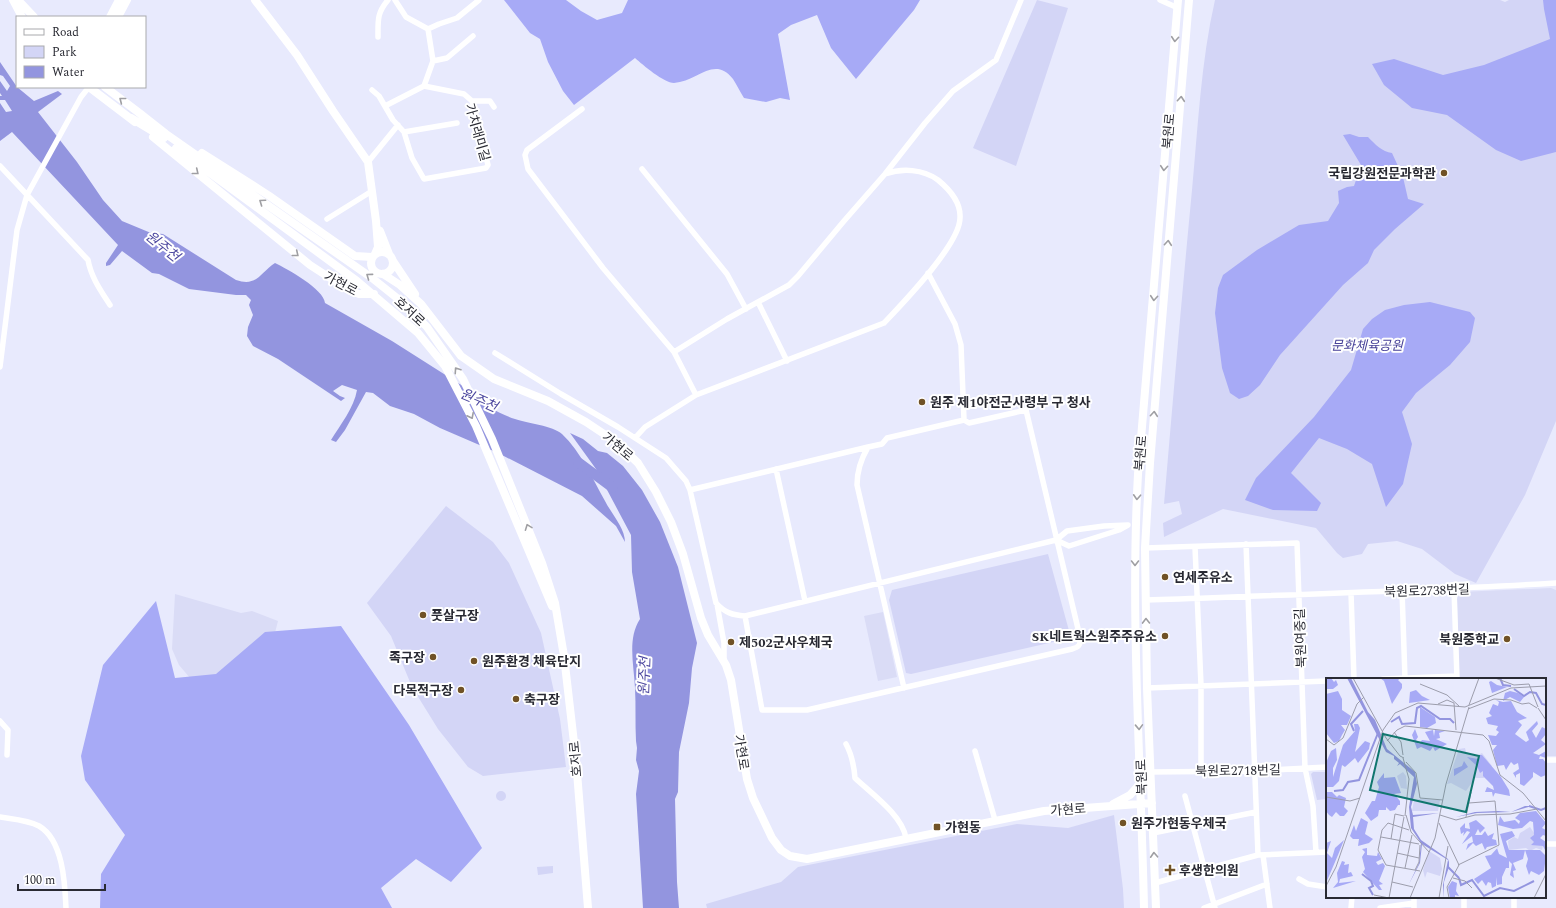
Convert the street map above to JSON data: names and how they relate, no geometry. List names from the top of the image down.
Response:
{
  "streets": {
    "street": [
      "북원로",
      "가치래미길",
      "가현로",
      "호저로",
      "북원로2738번길",
      "북원여중길",
      "북원로2718번길"
    ]
  },
  "crossings": [
    ["북원로", "가현로"],
    ["북원로", "북원로2738번길"],
    ["북원로", "북원여중길"],
    ["북원로", "북원로2718번길"],
    ["가현로", "호저로"],
    ["북원로2738번길", "북원여중길"],
    ["북원여중길", "북원로2718번길"]
  ],
  "water": ["원주천"],
  "parks": ["문화체육공원"],
  "places": {
    "other": [
      "국립강원전문과학관",
      "원주 제1야전군사령부 구 청사",
      "연세주유소",
      "풋살구장",
      "SK네트웍스원주주유소",
      "북원중학교",
      "제502군사우체국",
      "족구장",
      "원주환경 체육단지",
      "다목적구장",
      "축구장",
      "원주가현동우체국"
    ],
    "transit": ["가현동"],
    "health": ["후생한의원"]
  },
  "legend": ["Road", "Park", "Water"],
  "scale_bar": "100 m"
}
